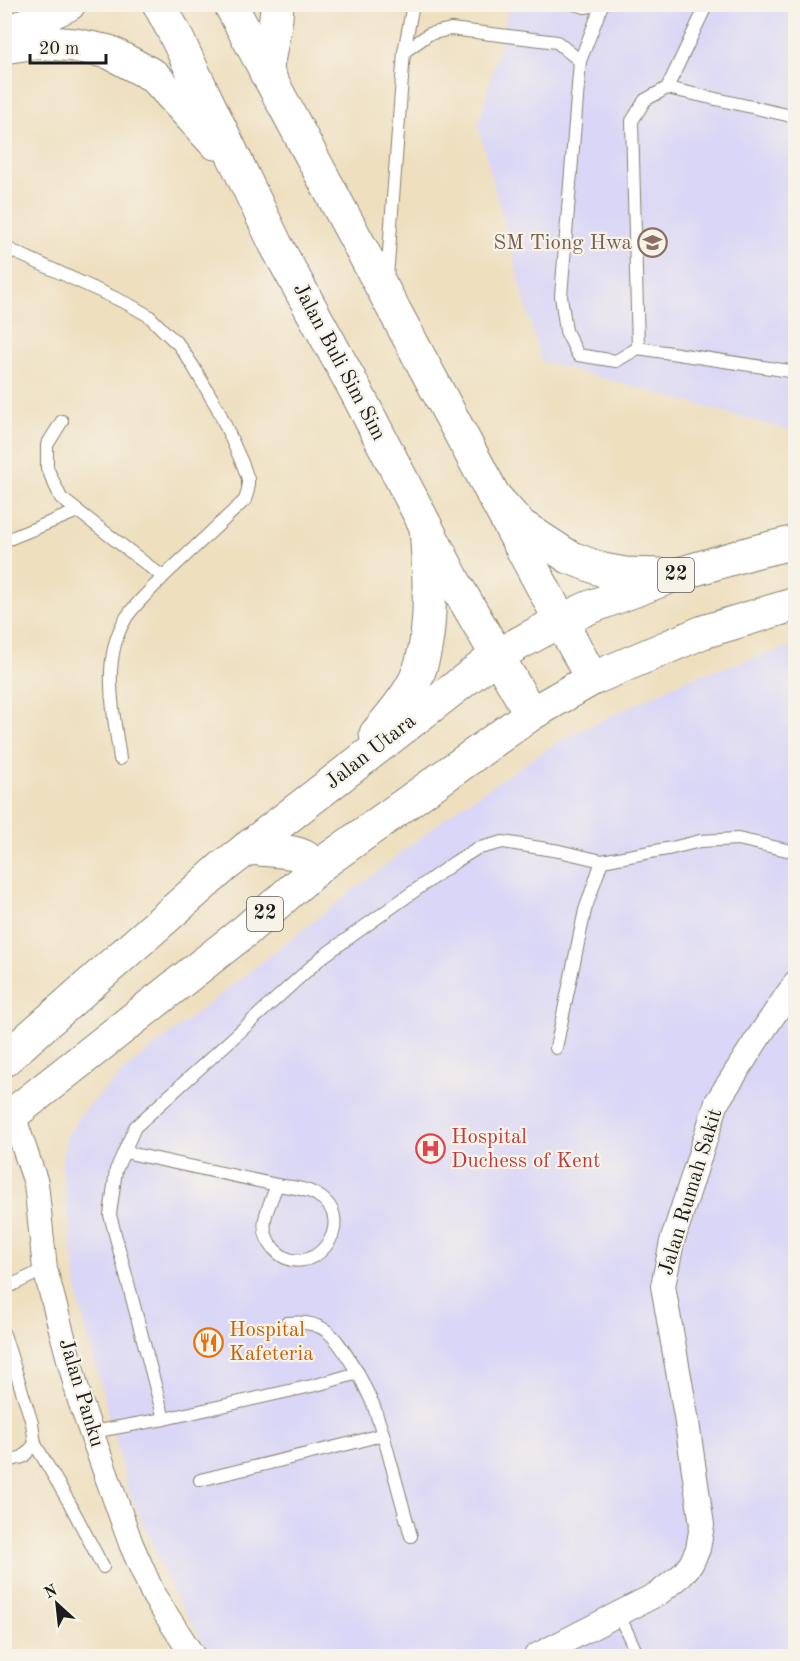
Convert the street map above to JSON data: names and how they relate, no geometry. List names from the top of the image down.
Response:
{
  "streets": {
    "main road": ["Jalan Buli Sim Sim", "22", "Jalan Utara"],
    "street": ["Jalan Rumah Sakit", "Jalan Panku"]
  },
  "crossings": [
    ["Jalan Buli Sim Sim", "22"],
    ["Jalan Buli Sim Sim", "Jalan Utara"],
    ["22", "Jalan Panku"]
  ],
  "places": {
    "school or university": ["SM Tiong Hwa"],
    "hospital": ["Hospital Duchess of Kent"],
    "restaurant": ["Hospital Kafeteria"]
  },
  "scale_bar": "20 m",
  "north": "top left"
}
